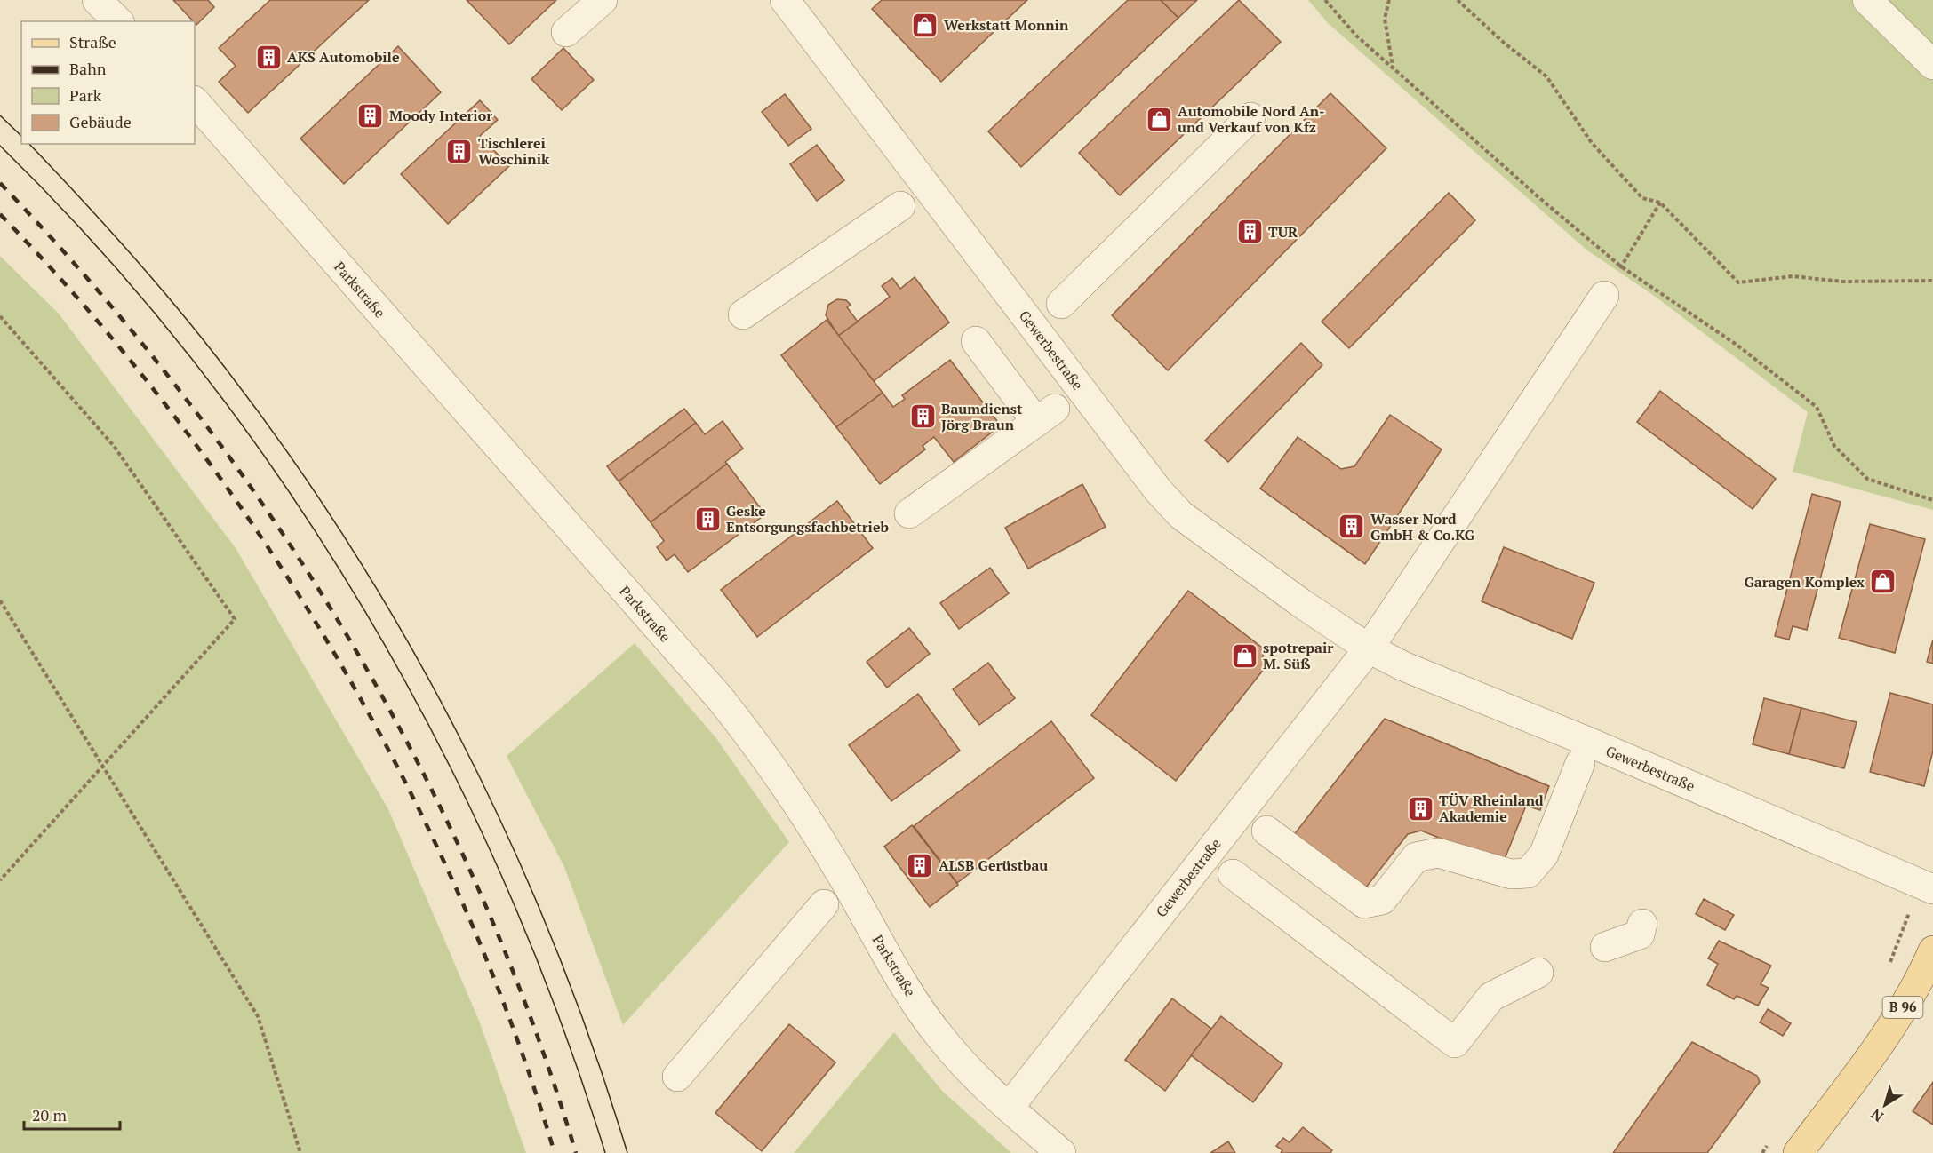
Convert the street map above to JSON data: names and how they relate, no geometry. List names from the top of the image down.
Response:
{
  "streets": {
    "main road": ["B 96"],
    "street": ["Parkstraße", "Gewerbestraße"]
  },
  "crossings": [
    ["Parkstraße", "Gewerbestraße"]
  ],
  "places": {
    "shop": [
      "Werkstatt Monnin",
      "Automobile Nord An- und Verkauf von Kfz",
      "Garagen Komplex",
      "spotrepair M. Süß"
    ],
    "building": [
      "AKS Automobile",
      "Moody Interior",
      "Tischlerei Woschinik",
      "TUR",
      "Baumdienst Jörg Braun",
      "Geske Entsorgungsfachbetrieb",
      "Wasser Nord GmbH & Co.KG",
      "TÜV Rheinland Akademie",
      "ALSB Gerüstbau"
    ]
  },
  "legend": [
    "Straße",
    "Bahn",
    "Park",
    "Gebäude"
  ],
  "scale_bar": "20 m",
  "north": "bottom left"
}
